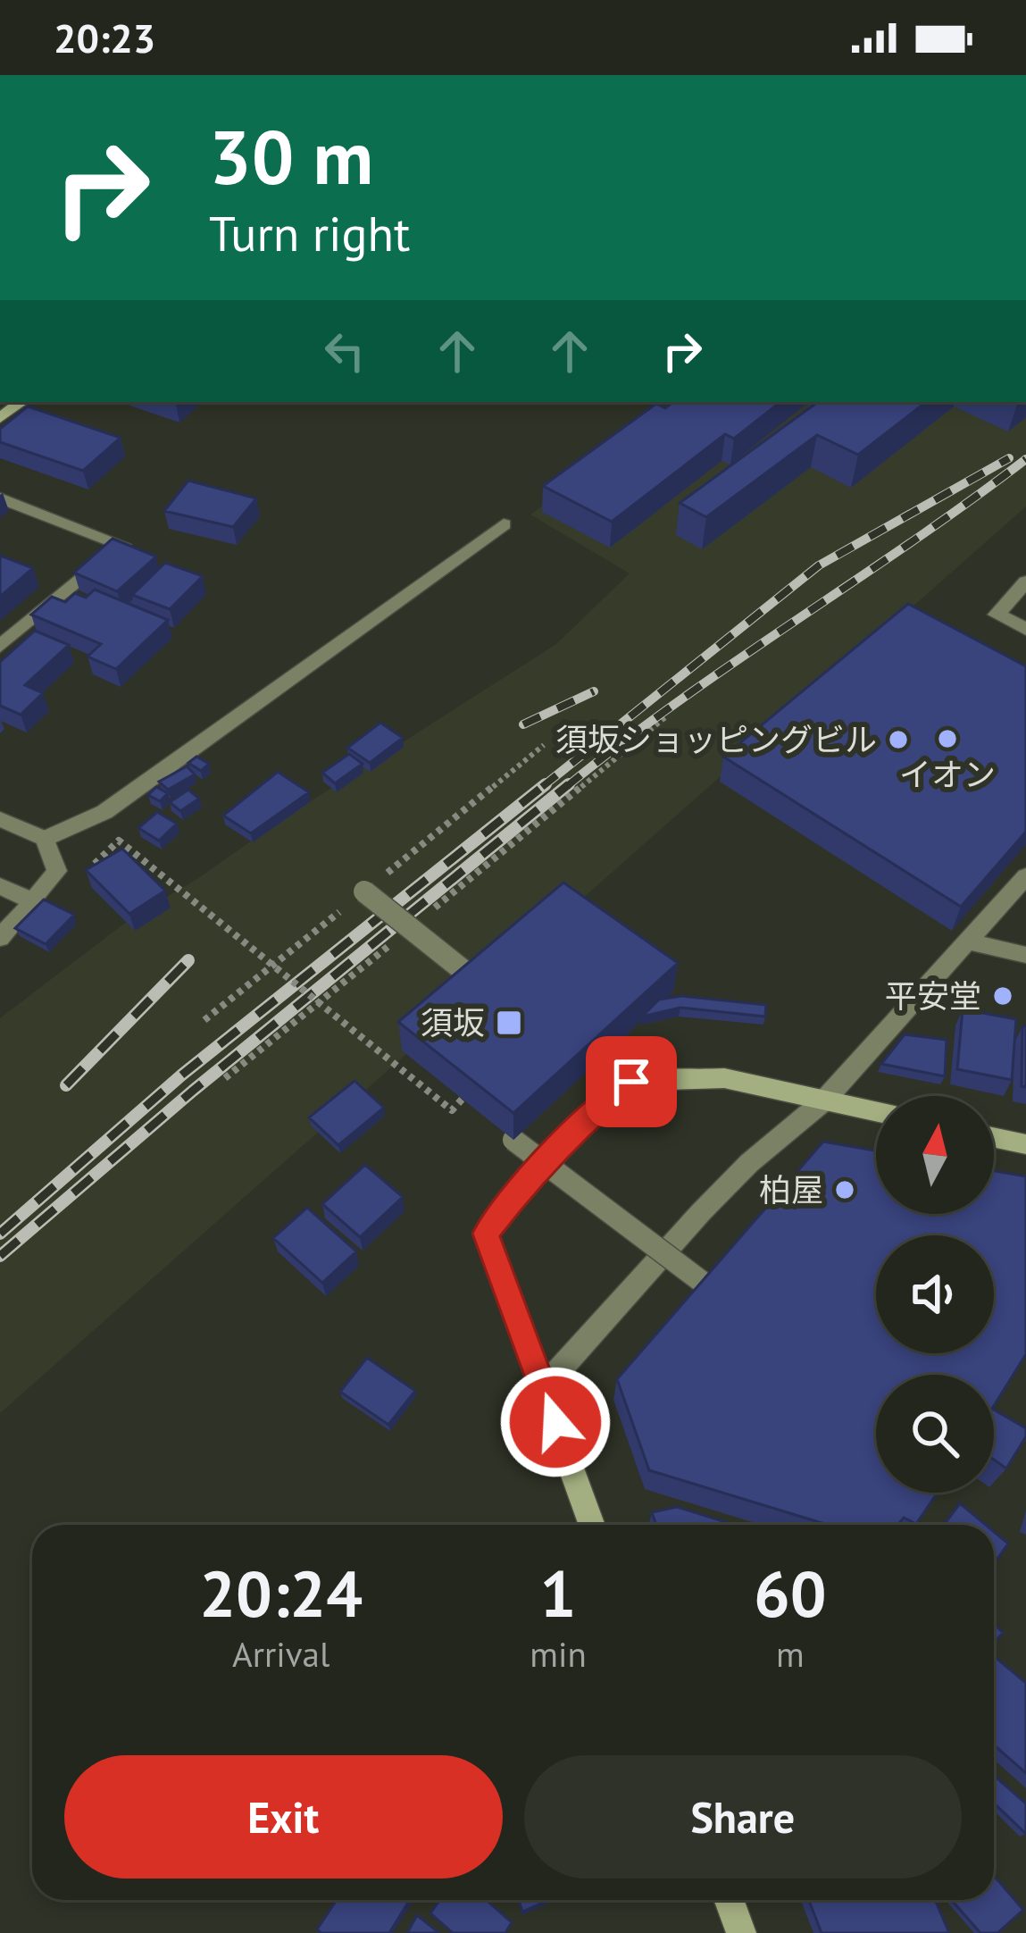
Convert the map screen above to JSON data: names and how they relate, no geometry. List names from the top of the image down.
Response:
{
  "places": {
    "other": [
      "イオン",
      "須坂ショッピングビル",
      "平安堂",
      "柏屋"
    ],
    "transit": ["須坂"]
  },
  "north": "top",
  "page": {
    "status": "20:23",
    "turn": ["30 m", "Turn right"],
    "eta": [
      "20:24",
      "Arrival",
      "1",
      "min",
      "60",
      "m"
    ],
    "buttons": ["Exit", "Share"]
  }
}
